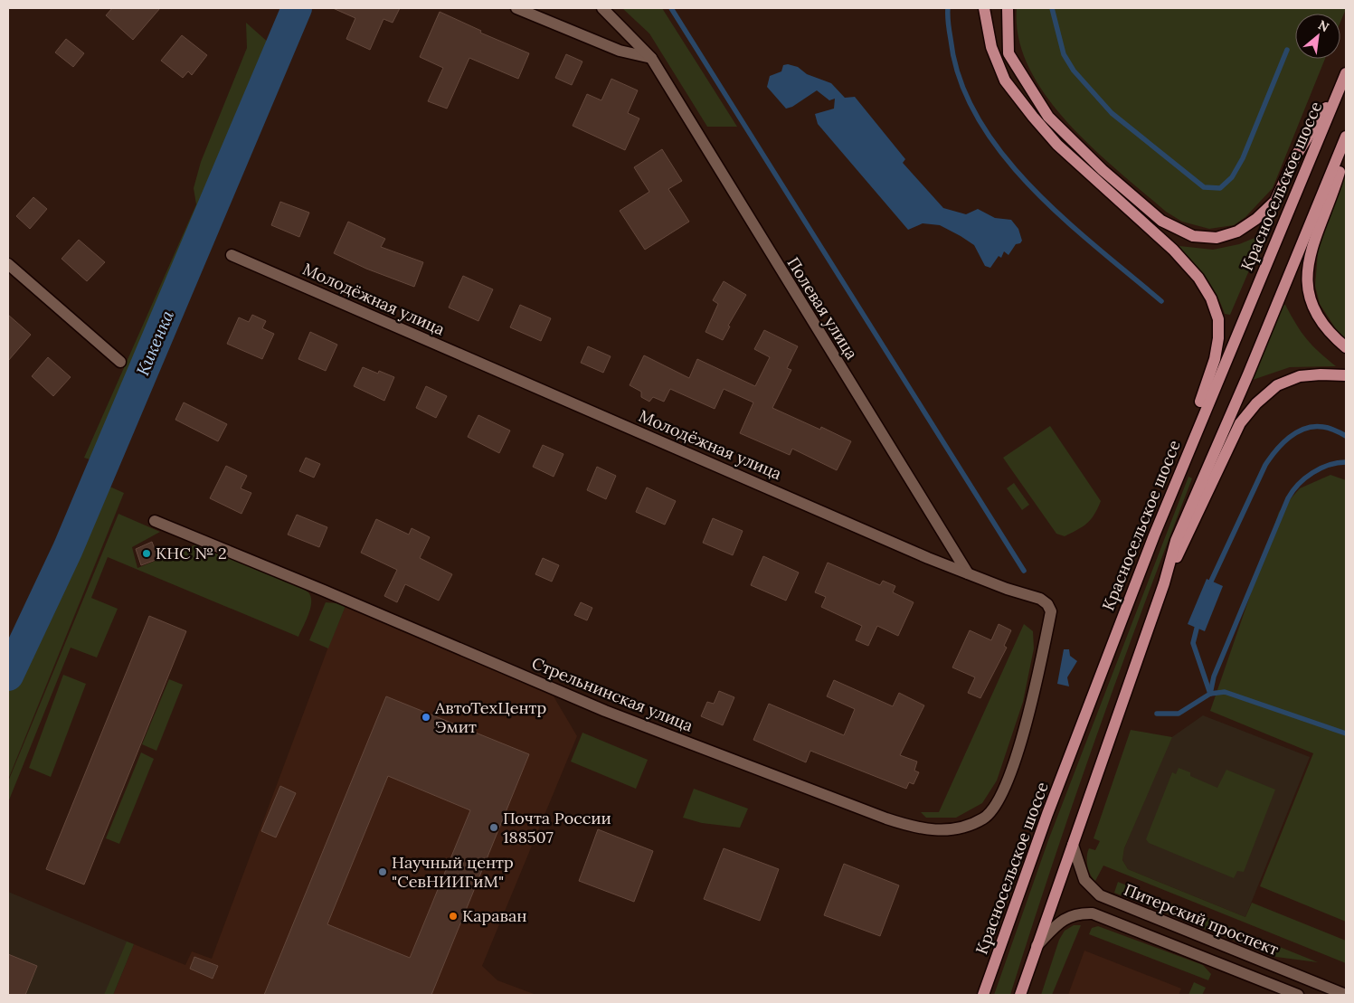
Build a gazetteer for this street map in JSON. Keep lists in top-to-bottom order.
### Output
{
  "streets": {
    "main road": ["Красносельское шоссе"],
    "street": [
      "Молодёжная улица",
      "Полевая улица",
      "Стрельнинская улица",
      "Питерский проспект"
    ]
  },
  "crossings": [
    ["Молодёжная улица", "Полевая улица"],
    ["Молодёжная улица", "Стрельнинская улица"]
  ],
  "water": ["Кикенка"],
  "places": [
    "КНС № 2",
    "АвтоТехЦентр Эмит",
    "Почта России 188507",
    "Научный центр \"СевНИИГиМ\"",
    "Караван"
  ],
  "north": "top right"
}
